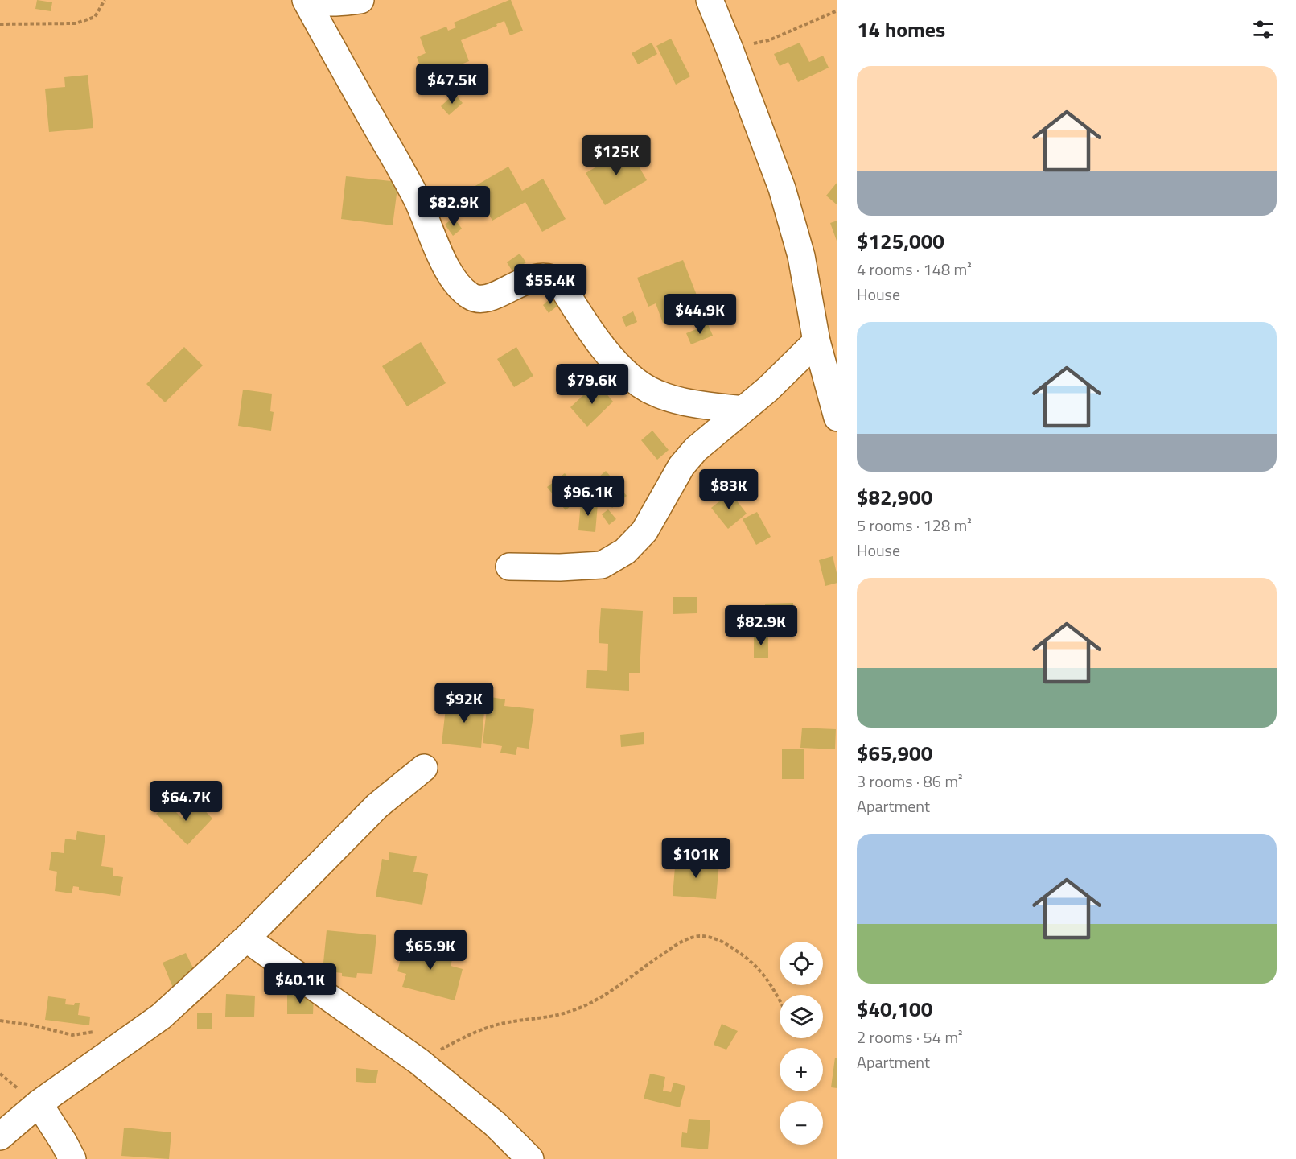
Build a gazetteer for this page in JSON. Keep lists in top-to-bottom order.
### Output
{
  "page": {
    "heading": "14 homes",
    "list": [
      {
        "name": "$125,000",
        "note": "4 rooms · 148 m² · House"
      },
      {
        "name": "$82,900",
        "note": "5 rooms · 128 m² · House"
      },
      {
        "name": "$65,900",
        "note": "3 rooms · 86 m² · Apartment"
      },
      {
        "name": "$40,100",
        "note": "2 rooms · 54 m² · Apartment"
      }
    ],
    "price": [
      "$47.5K",
      "$125K",
      "$82.9K",
      "$55.4K",
      "$44.9K",
      "$79.6K",
      "$83K",
      "$96.1K",
      "$82.9K",
      "$92K",
      "$64.7K",
      "$101K",
      "$65.9K",
      "$40.1K"
    ],
    "map_buttons": ["+", "−"]
  }
}
